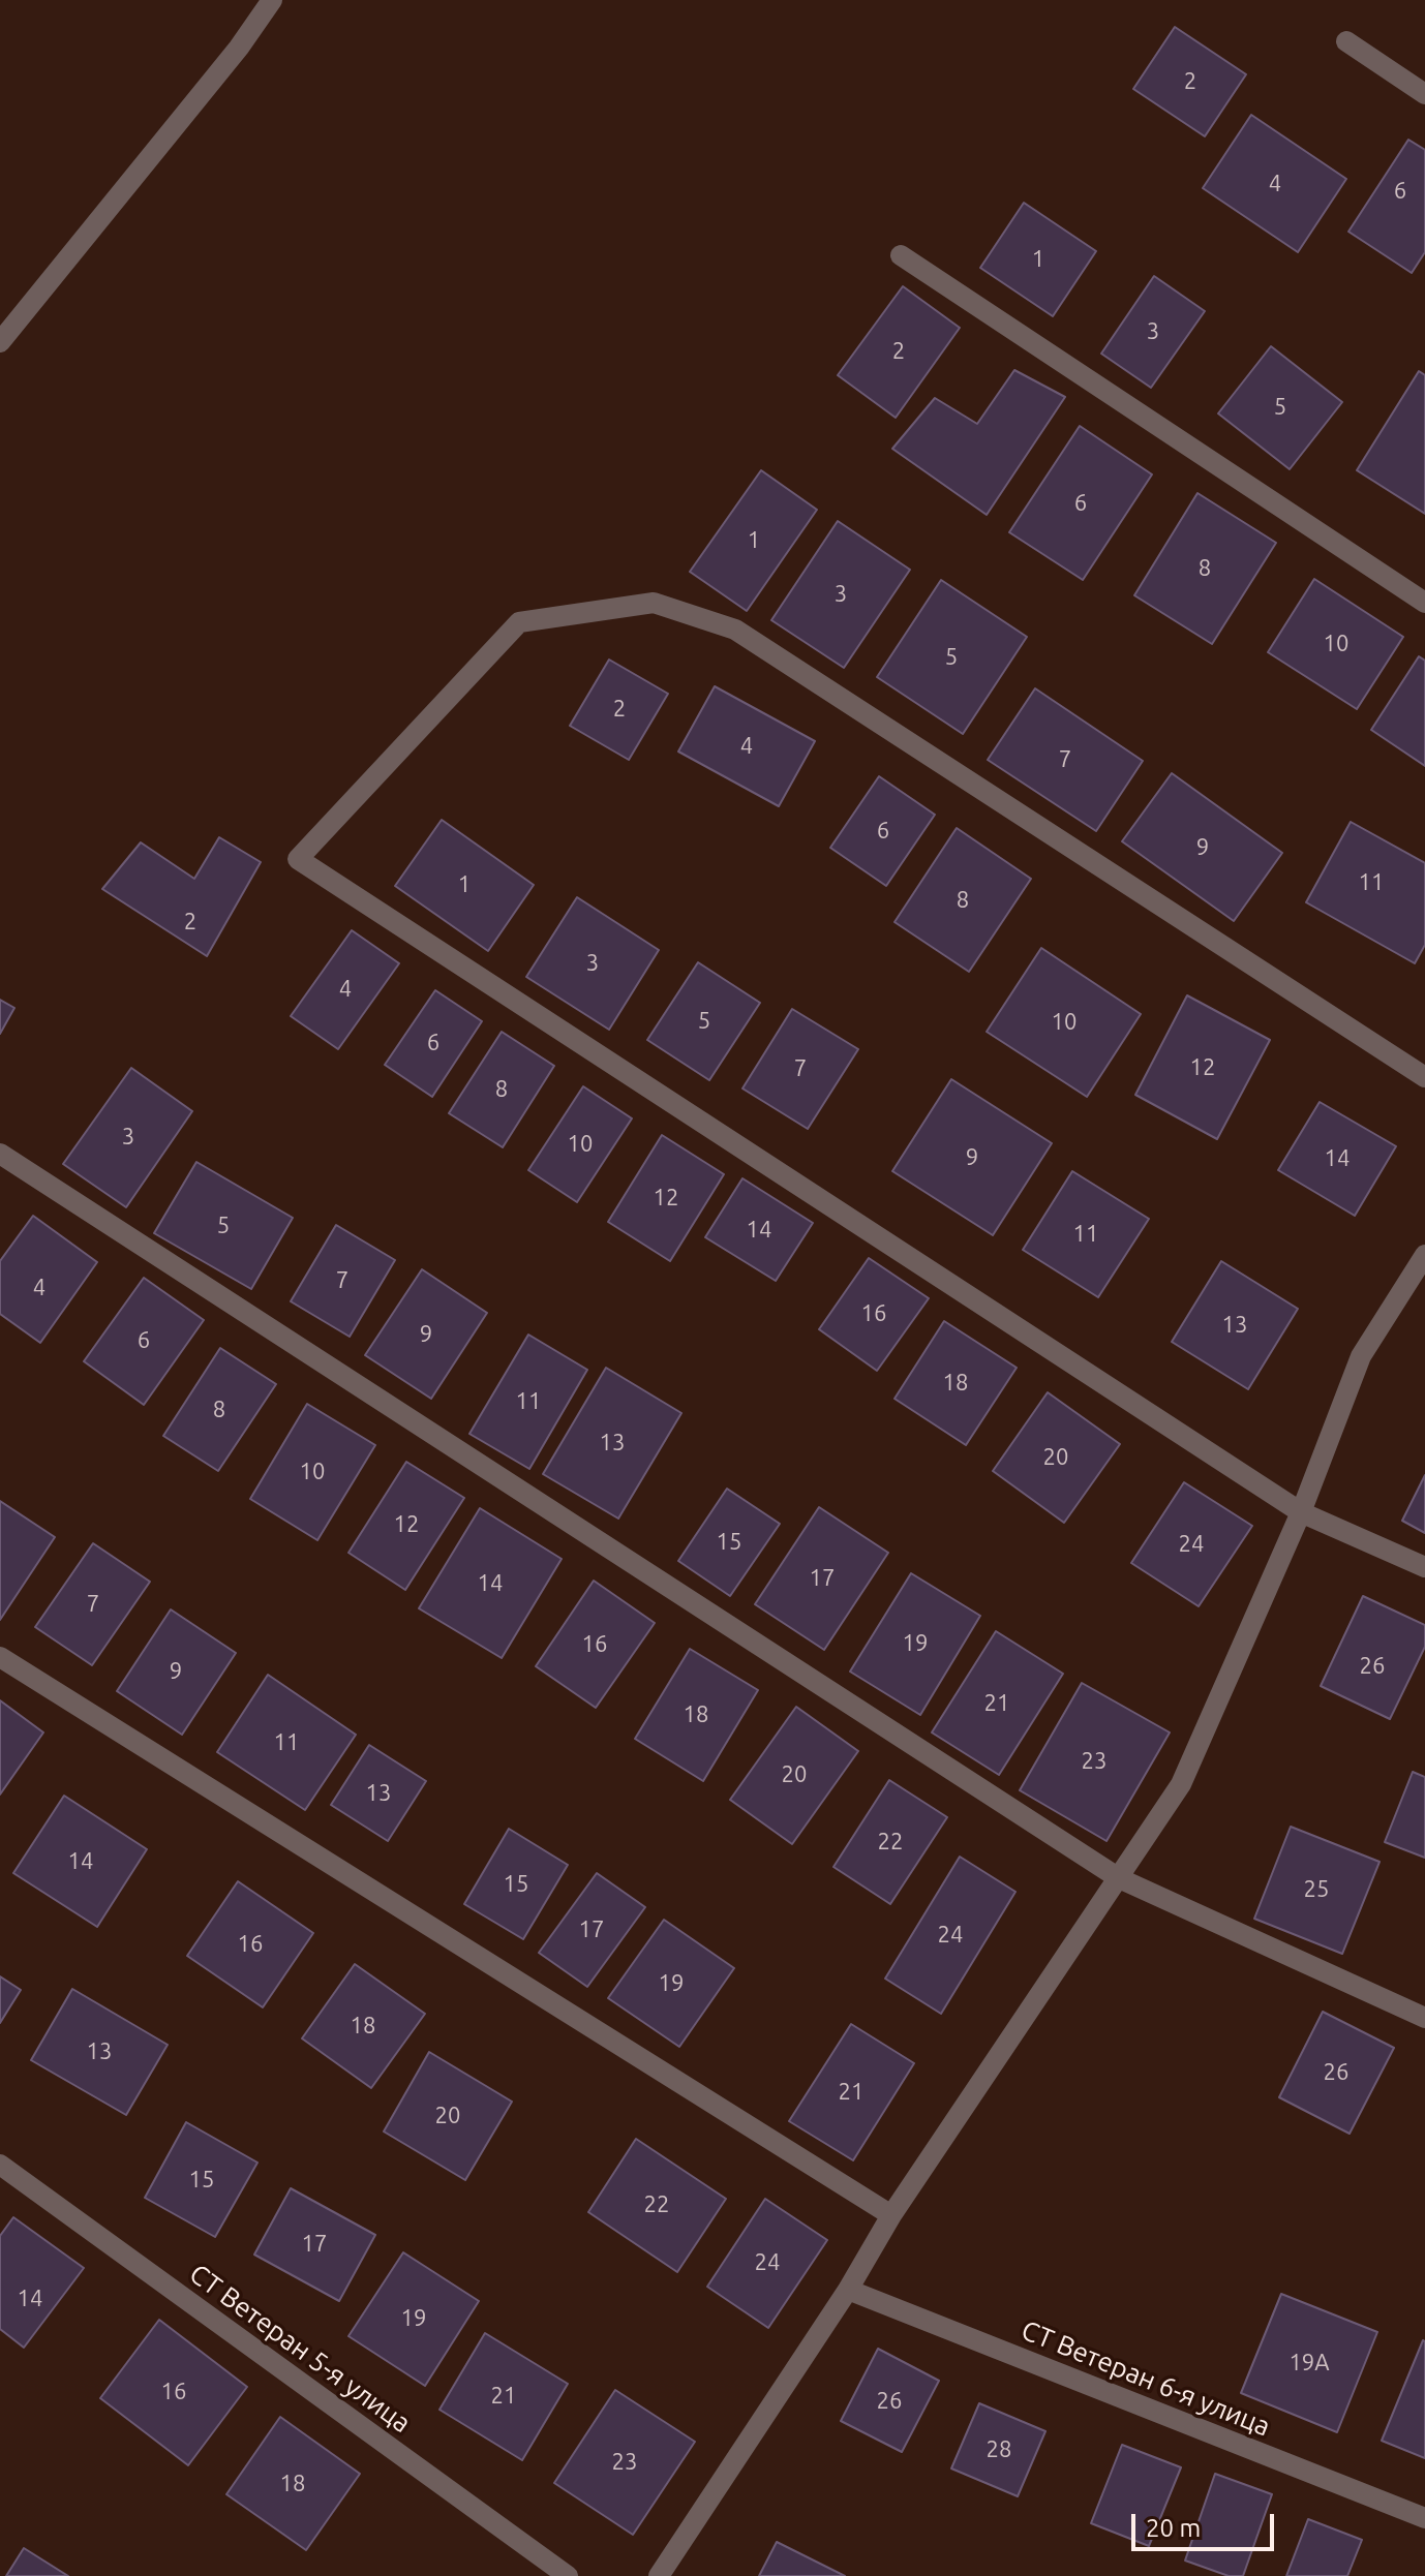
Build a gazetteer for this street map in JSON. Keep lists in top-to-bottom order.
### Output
{
  "streets": {
    "street": ["СТ Ветеран 5-я улица", "СТ Ветеран 6-я улица"]
  },
  "house_numbers": [
    "2",
    "4",
    "6",
    "1",
    "3",
    "2",
    "5",
    "6",
    "1",
    "8",
    "3",
    "10",
    "5",
    "2",
    "4",
    "7",
    "6",
    "9",
    "11",
    "1",
    "8",
    "2",
    "3",
    "4",
    "5",
    "10",
    "6",
    "12",
    "7",
    "8",
    "3",
    "10",
    "9",
    "14",
    "12",
    "5",
    "14",
    "11",
    "7",
    "4",
    "16",
    "13",
    "9",
    "6",
    "18",
    "11",
    "8",
    "13",
    "20",
    "10",
    "12",
    "15",
    "24",
    "17",
    "14",
    "7",
    "19",
    "16",
    "26",
    "9",
    "21",
    "18",
    "11",
    "23",
    "20",
    "13",
    "22",
    "14",
    "15",
    "25",
    "17",
    "24",
    "16",
    "19",
    "18",
    "13",
    "26",
    "21",
    "20",
    "15",
    "22",
    "17",
    "24",
    "14",
    "19",
    "19А",
    "16",
    "21",
    "26",
    "28",
    "23",
    "18"
  ],
  "scale_bar": "20 m"
}
